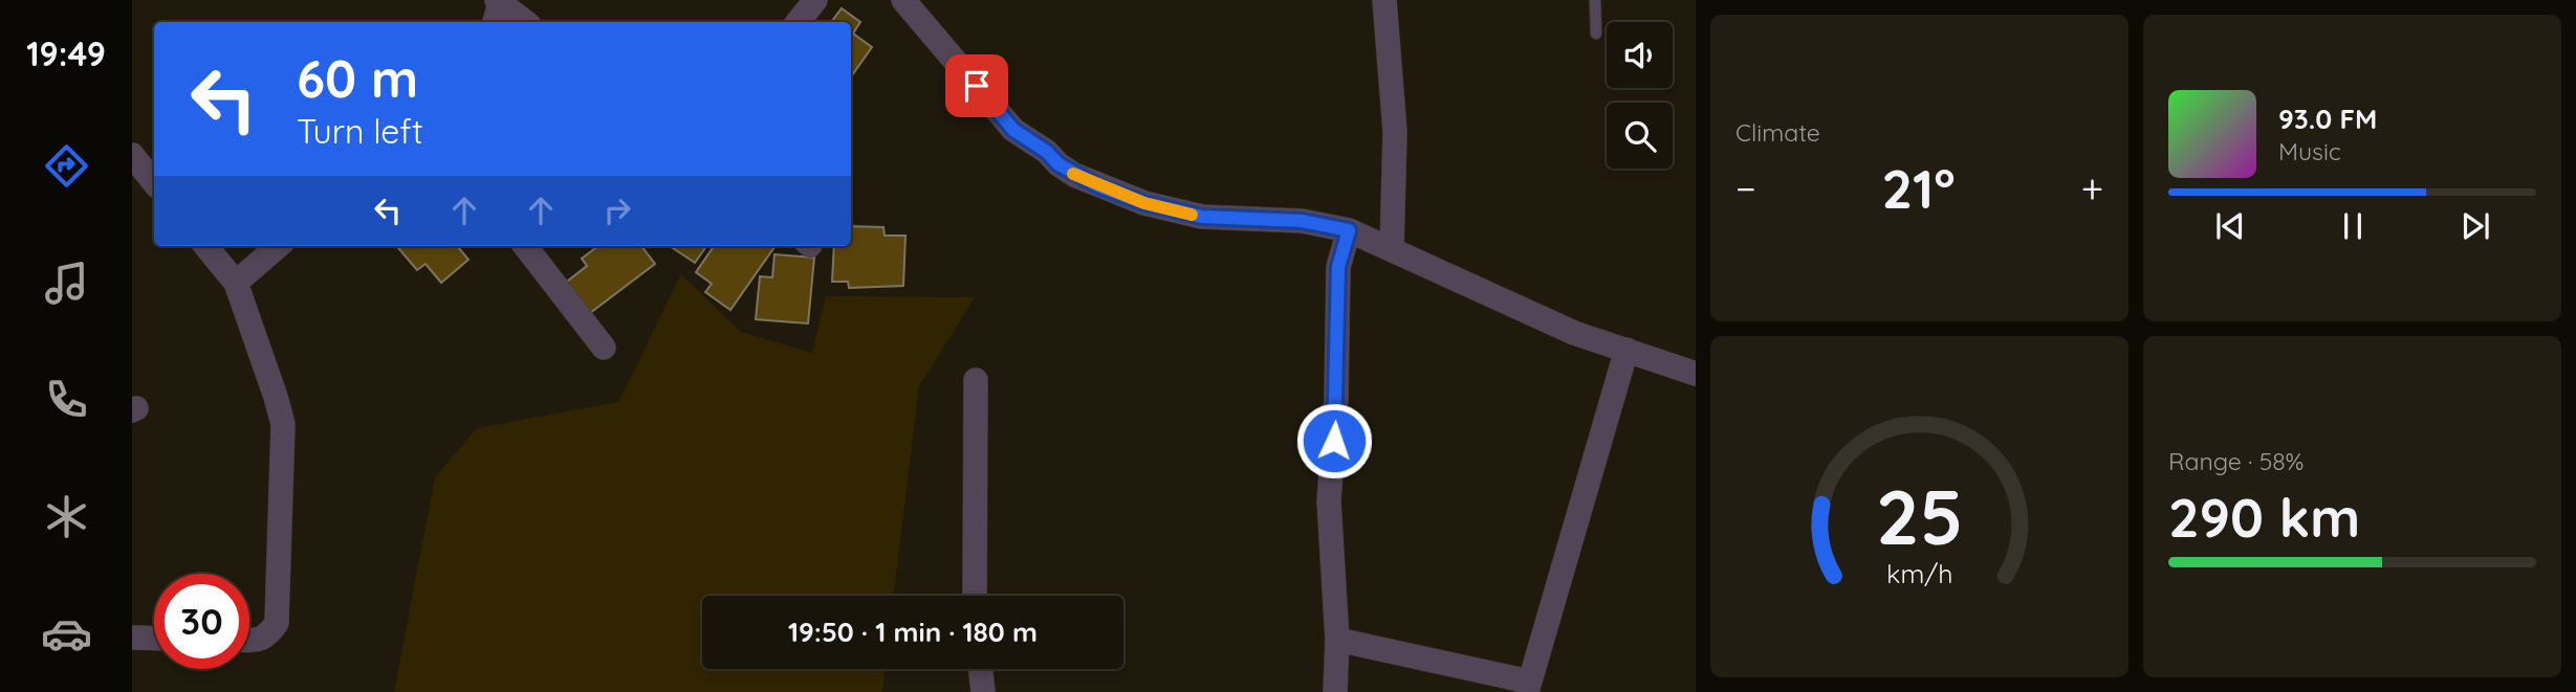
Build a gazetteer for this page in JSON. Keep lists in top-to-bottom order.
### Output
{
  "page": {
    "tabs": "19:49",
    "tile": [
      "Climate",
      ["Range · 58%", "290 km"]
    ],
    "turn": ["60 m", "Turn left"],
    "song": ["93.0 FM", "Music"],
    "heat": ["−", "21°", "+"],
    "limit": "30",
    "trip": "19:50 · 1 min · 180 m",
    "gauge": ["25", "km/h"]
  }
}
